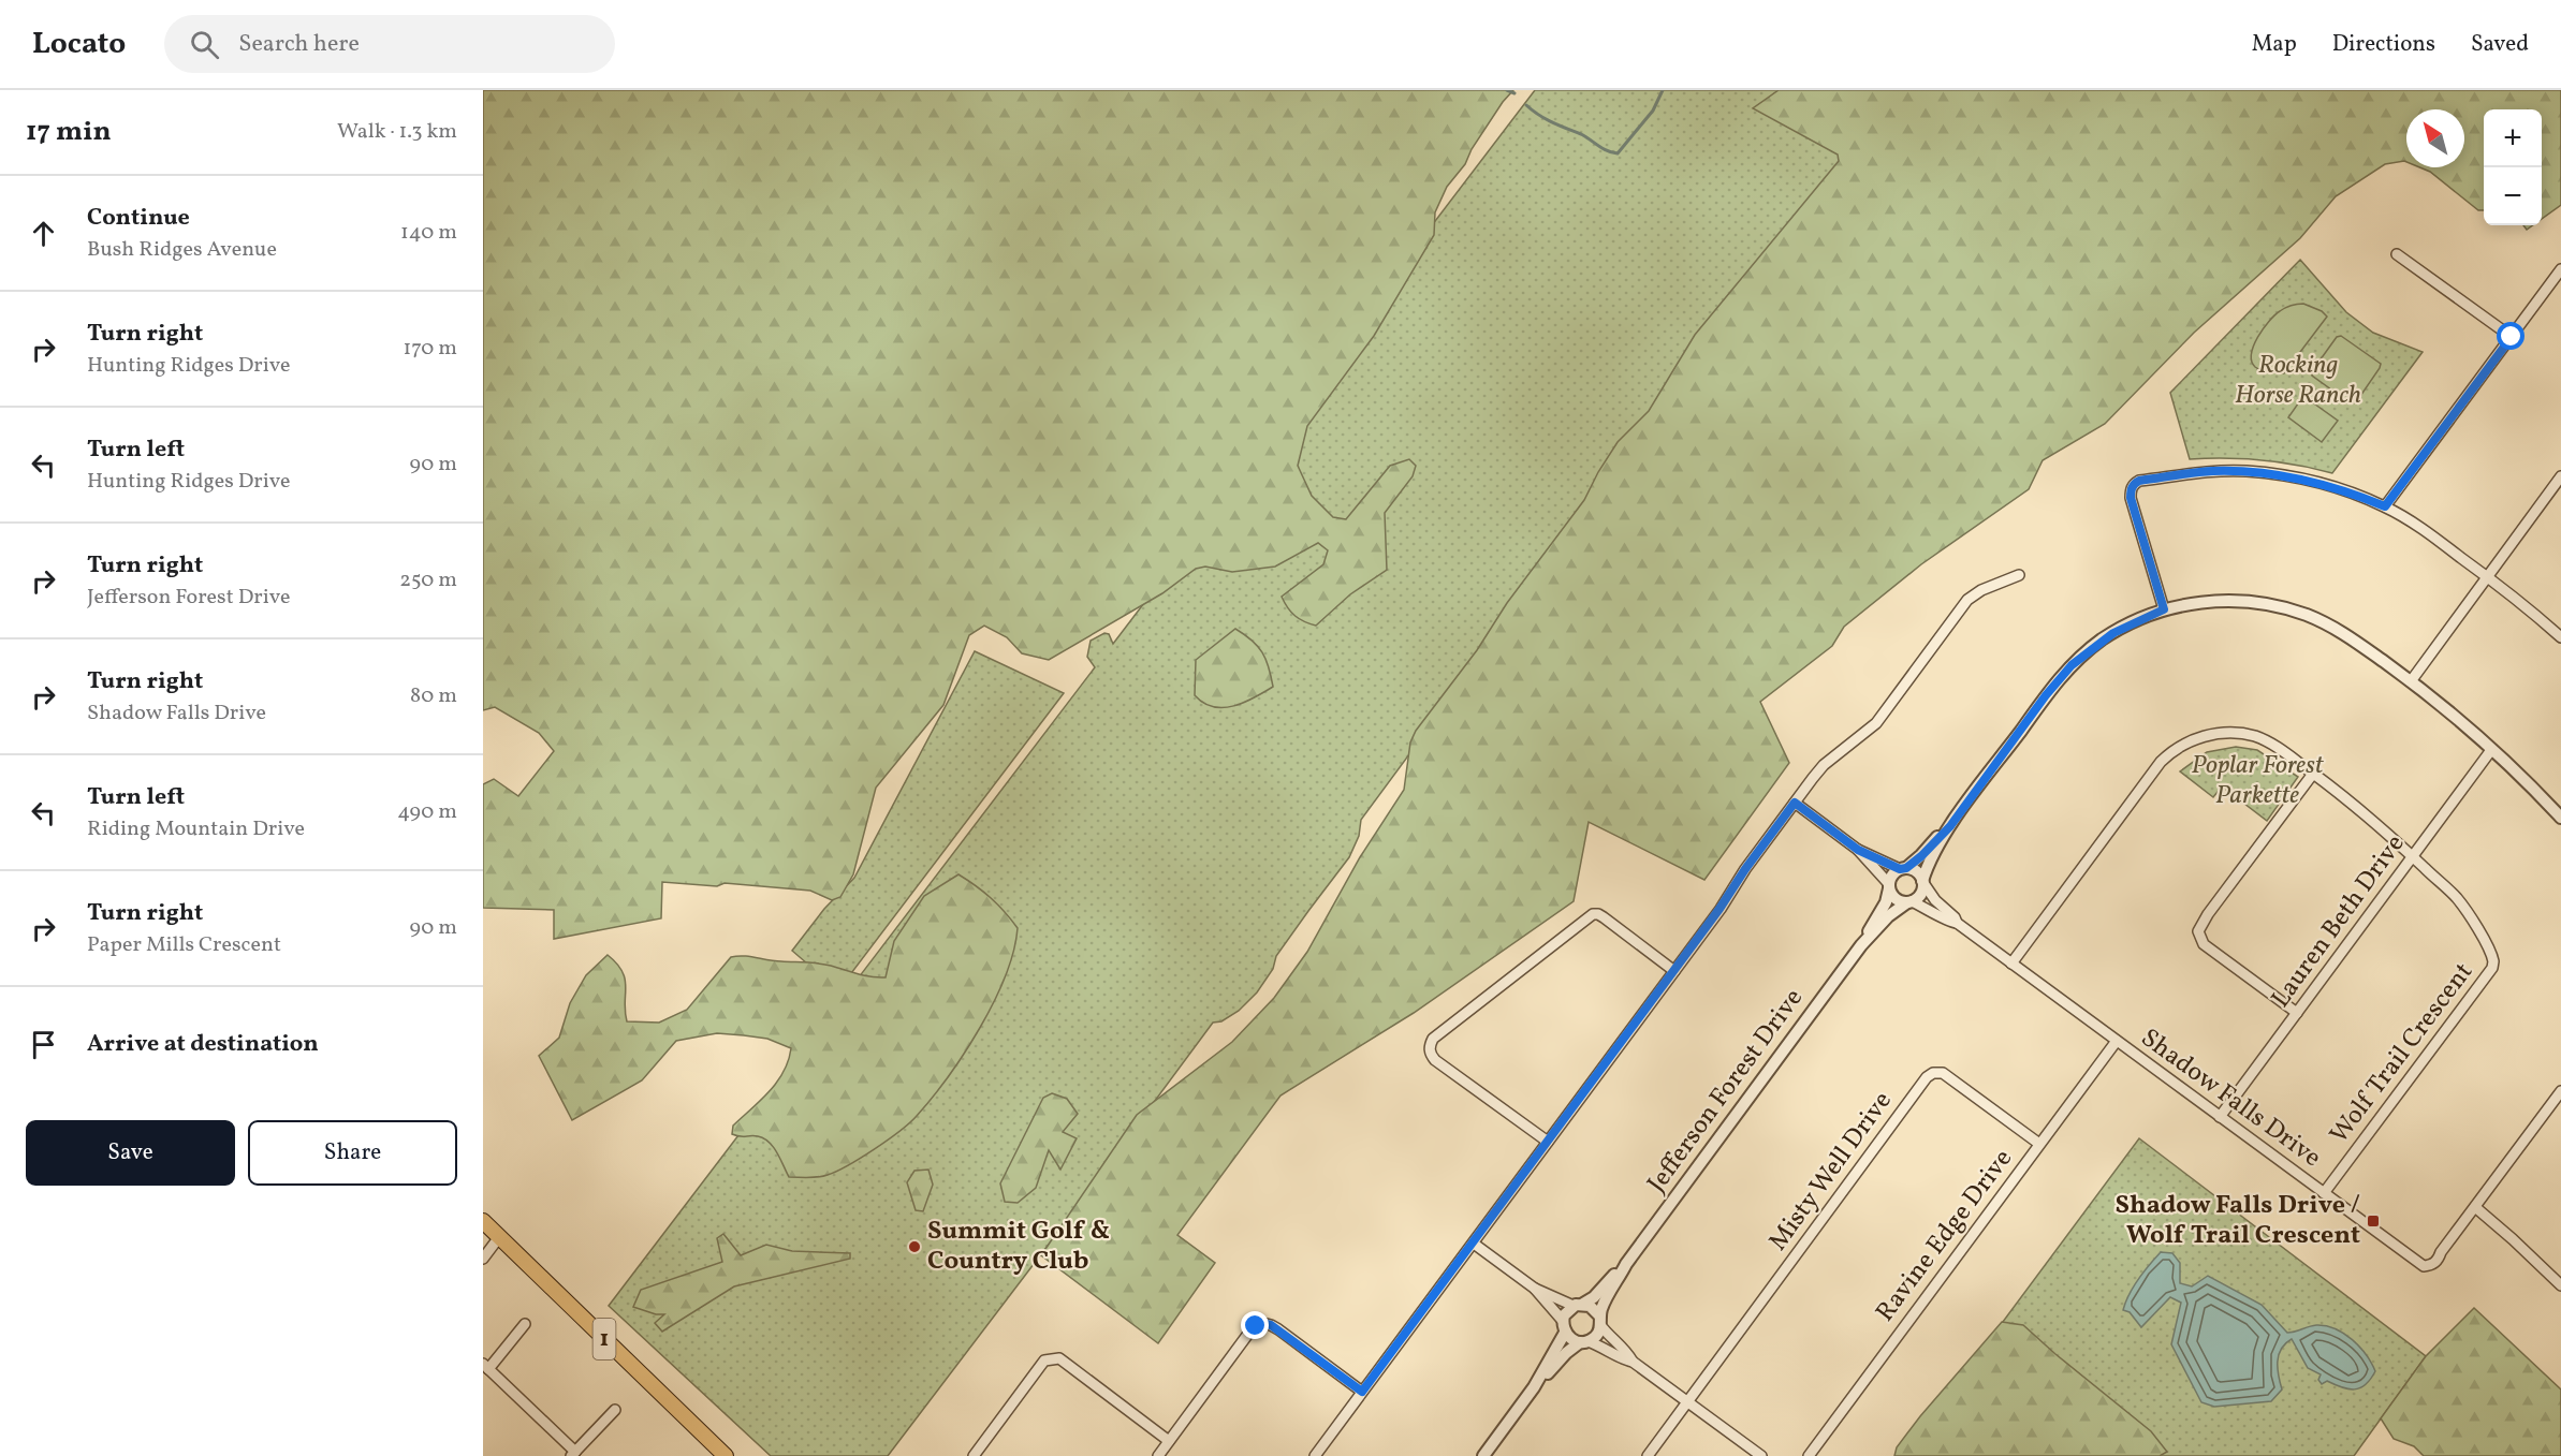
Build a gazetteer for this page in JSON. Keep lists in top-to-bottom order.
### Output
{
  "streets": {
    "main road": ["1"],
    "street": [
      "Lauren Beth Drive",
      "Wolf Trail Crescent",
      "Jefferson Forest Drive",
      "Shadow Falls Drive",
      "Misty Well Drive",
      "Ravine Edge Drive"
    ]
  },
  "crossings": [
    ["Lauren Beth Drive", "Wolf Trail Crescent"],
    ["Lauren Beth Drive", "Shadow Falls Drive"],
    ["Wolf Trail Crescent", "Shadow Falls Drive"],
    ["Jefferson Forest Drive", "Shadow Falls Drive"],
    ["Shadow Falls Drive", "Ravine Edge Drive"],
    ["Misty Well Drive", "Ravine Edge Drive"]
  ],
  "parks": ["Rocking Horse Ranch", "Poplar Forest Parkette"],
  "places": {
    "transit": ["Shadow Falls Drive / Wolf Trail Crescent"],
    "other": ["Summit Golf & Country Club"]
  },
  "north": "top left",
  "page": {
    "header": "Locato",
    "search": "Search here",
    "nav": ["Map", "Directions", "Saved"],
    "heading": ["17 min", "Walk · 1.3 km"],
    "map_buttons": ["+", "−"],
    "list": [
      ["Continue", "Bush Ridges Avenue", "140 m"],
      ["Turn right", "Hunting Ridges Drive", "170 m"],
      ["Turn left", "Hunting Ridges Drive", "90 m"],
      ["Turn right", "Jefferson Forest Drive", "250 m"],
      ["Turn right", "Shadow Falls Drive", "80 m"],
      ["Turn left", "Riding Mountain Drive", "490 m"],
      ["Turn right", "Paper Mills Crescent", "90 m"],
      "Arrive at destination"
    ],
    "buttons": ["Save", "Share"]
  }
}
